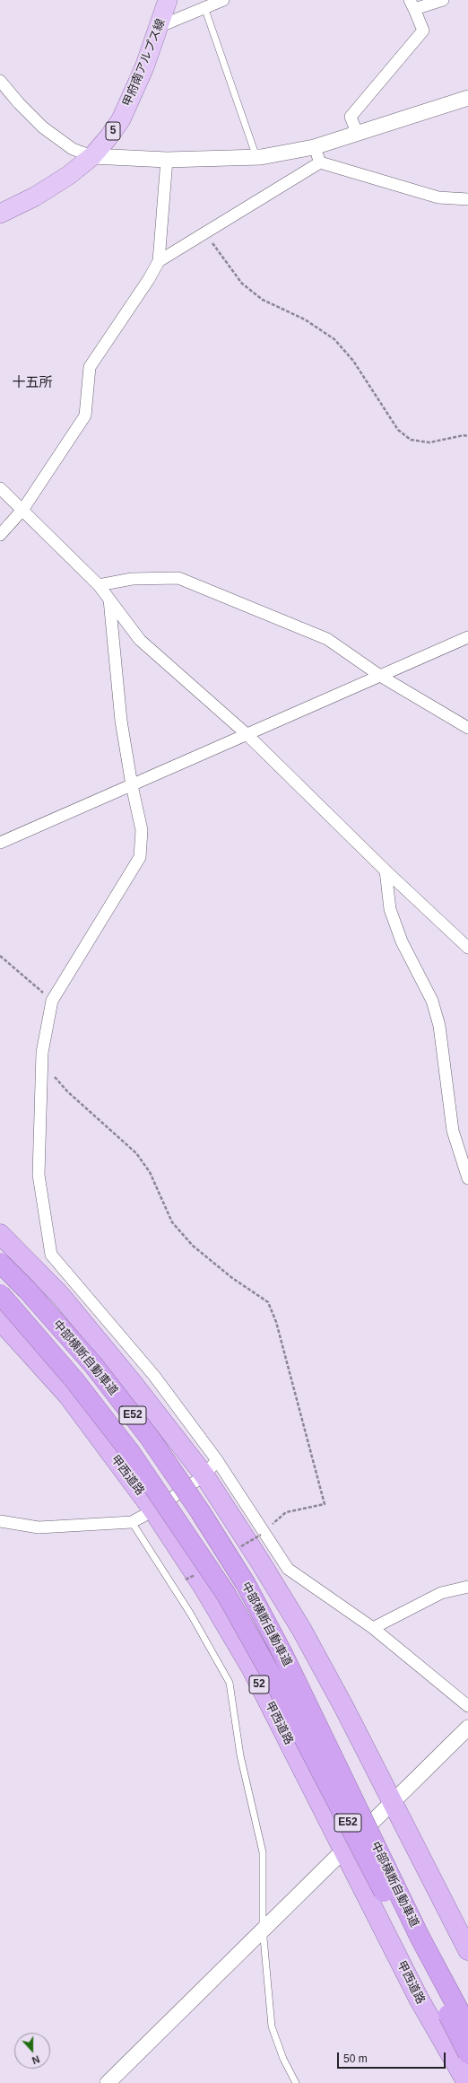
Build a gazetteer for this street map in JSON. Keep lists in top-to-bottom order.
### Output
{
  "streets": {
    "highway": [
      "中部横断自動車道",
      "E52",
      "甲西道路",
      "52"
    ],
    "main road": ["甲府南アルプス線", "5"]
  },
  "districts": ["十五所"],
  "scale_bar": "50 m",
  "north": "bottom"
}
